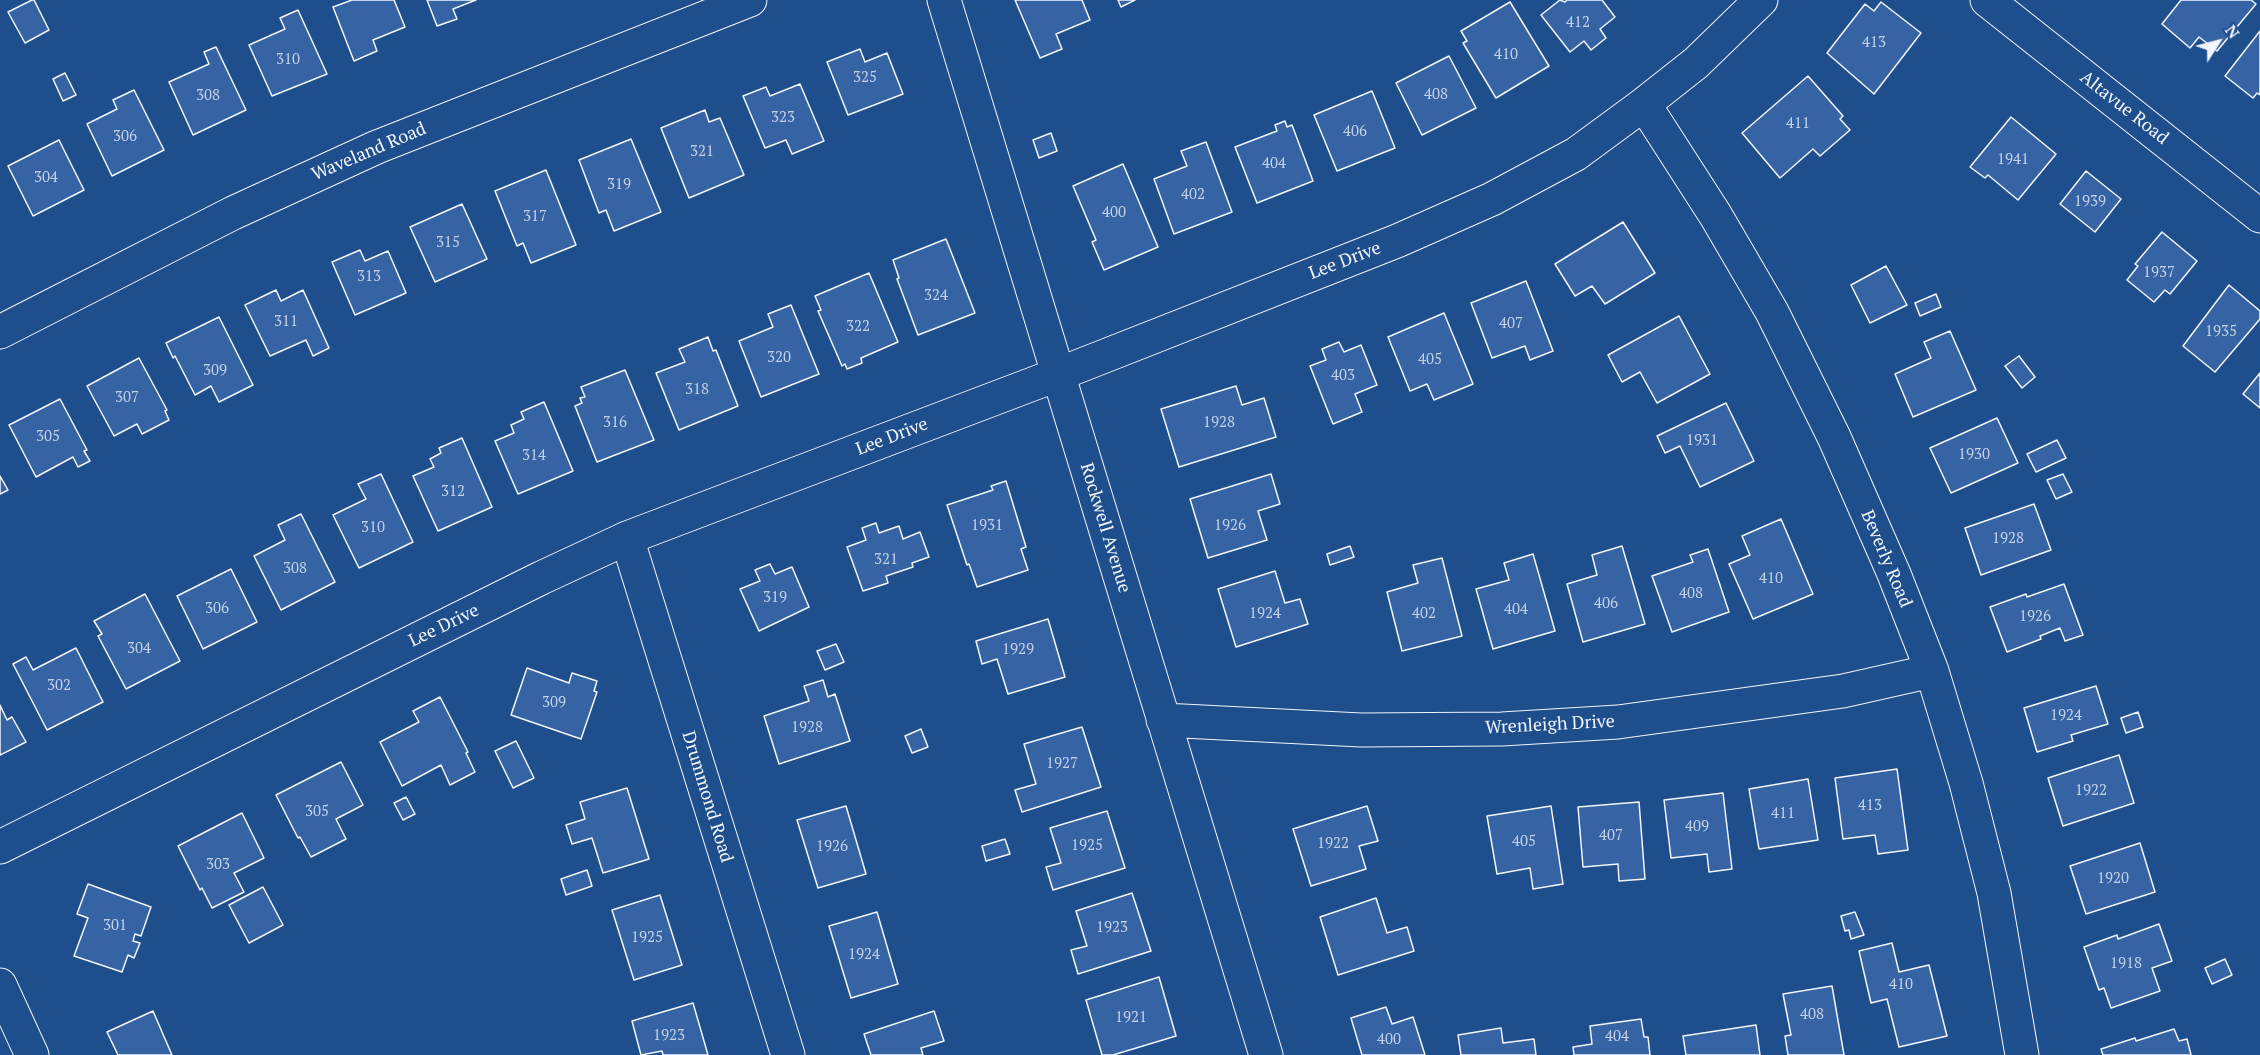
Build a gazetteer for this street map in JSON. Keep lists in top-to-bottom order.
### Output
{
  "streets": {
    "street": [
      "Altavue Road",
      "Waveland Road",
      "Lee Drive",
      "Rockwell Avenue",
      "Beverly Road",
      "Wrenleigh Drive",
      "Drummond Road"
    ]
  },
  "crossings": [
    ["Lee Drive", "Rockwell Avenue"],
    ["Lee Drive", "Beverly Road"],
    ["Lee Drive", "Drummond Road"],
    ["Rockwell Avenue", "Wrenleigh Drive"],
    ["Beverly Road", "Wrenleigh Drive"]
  ],
  "house_numbers": [
    "412",
    "413",
    "410",
    "310",
    "325",
    "408",
    "308",
    "323",
    "411",
    "406",
    "306",
    "321",
    "1941",
    "404",
    "304",
    "319",
    "402",
    "1939",
    "400",
    "317",
    "315",
    "1937",
    "313",
    "324",
    "311",
    "407",
    "322",
    "1935",
    "320",
    "405",
    "309",
    "403",
    "318",
    "307",
    "316",
    "1928",
    "305",
    "1931",
    "1930",
    "314",
    "312",
    "1931",
    "1926",
    "310",
    "1928",
    "321",
    "308",
    "410",
    "408",
    "319",
    "406",
    "306",
    "404",
    "1924",
    "402",
    "1926",
    "304",
    "1929",
    "302",
    "309",
    "1924",
    "1928",
    "1927",
    "1922",
    "413",
    "305",
    "411",
    "409",
    "407",
    "405",
    "1922",
    "1925",
    "1926",
    "303",
    "1920",
    "301",
    "1923",
    "1925",
    "1924",
    "1918",
    "410",
    "408",
    "1921",
    "1923",
    "404",
    "400"
  ],
  "north": "top right"
}
